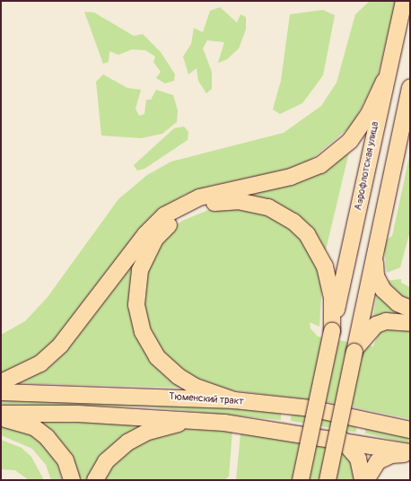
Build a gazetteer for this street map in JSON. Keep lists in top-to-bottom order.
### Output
{
  "streets": {
    "main road": ["Аэрофлотская улица", "Тюменский тракт"]
  }
}
